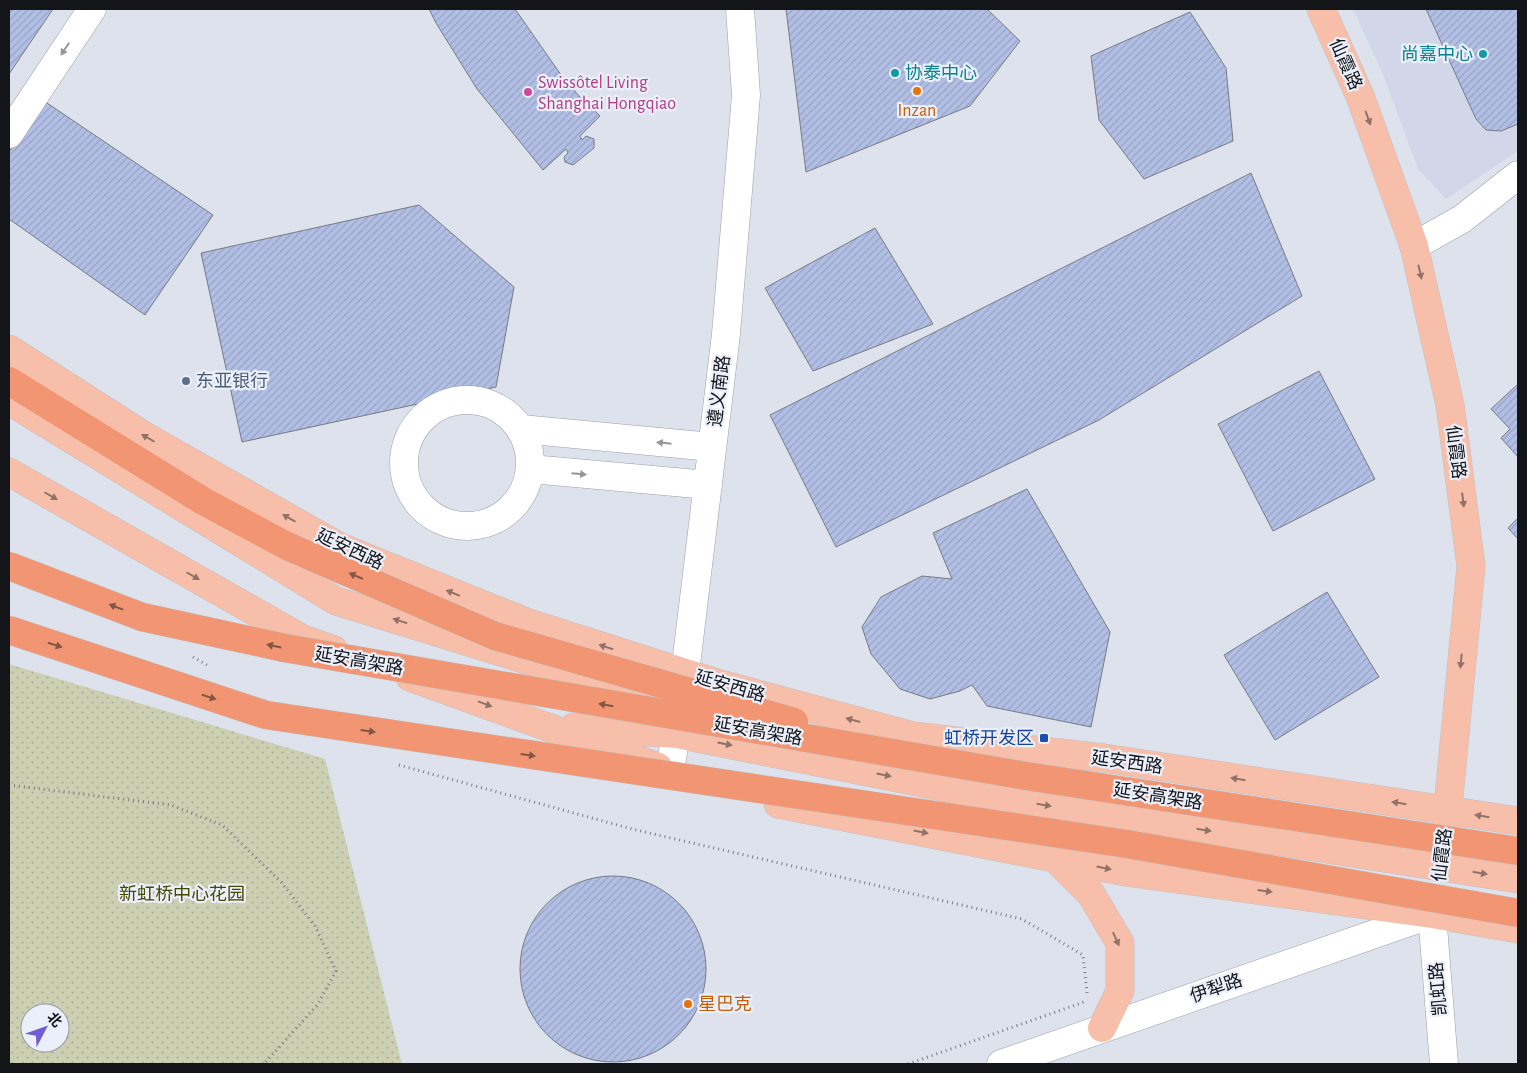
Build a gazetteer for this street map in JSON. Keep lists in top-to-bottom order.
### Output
{
  "streets": {
    "highway": ["延安高架路"],
    "main road": ["仙霞路", "延安西路"],
    "street": ["遵义南路", "伊犁路", "凯虹路"]
  },
  "crossings": [
    ["仙霞路", "延安西路"],
    ["仙霞路", "伊犁路"],
    ["仙霞路", "凯虹路"],
    ["遵义南路", "延安西路"],
    ["伊犁路", "凯虹路"]
  ],
  "one_way": ["仙霞路"],
  "parks": ["新虹桥中心花园"],
  "places": {
    "other": [
      "尚嘉中心",
      "协泰中心",
      "Inzan",
      "Swissôtel Living Shanghai Hongqiao",
      "东亚银行",
      "星巴克"
    ],
    "transit": ["虹桥开发区"]
  },
  "north": "top right"
}
